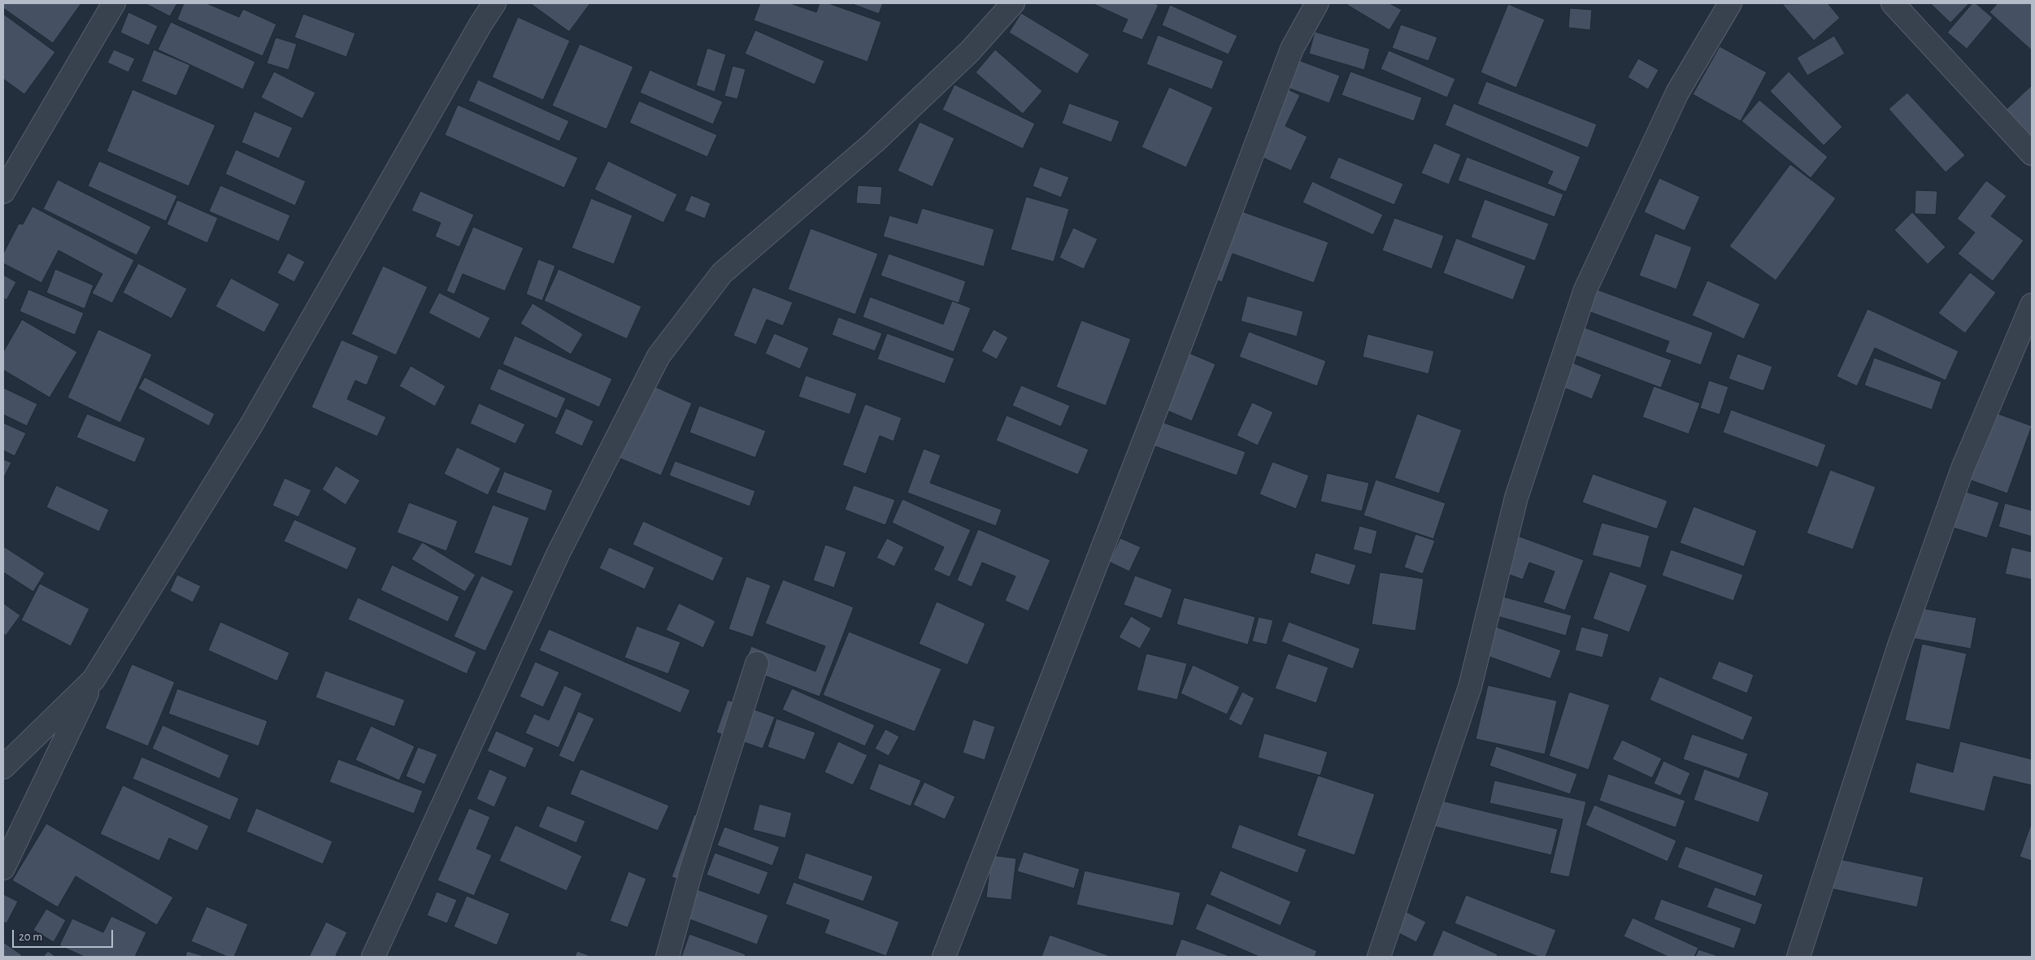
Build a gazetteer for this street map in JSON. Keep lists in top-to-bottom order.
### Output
{
  "scale_bar": "20 m"
}
